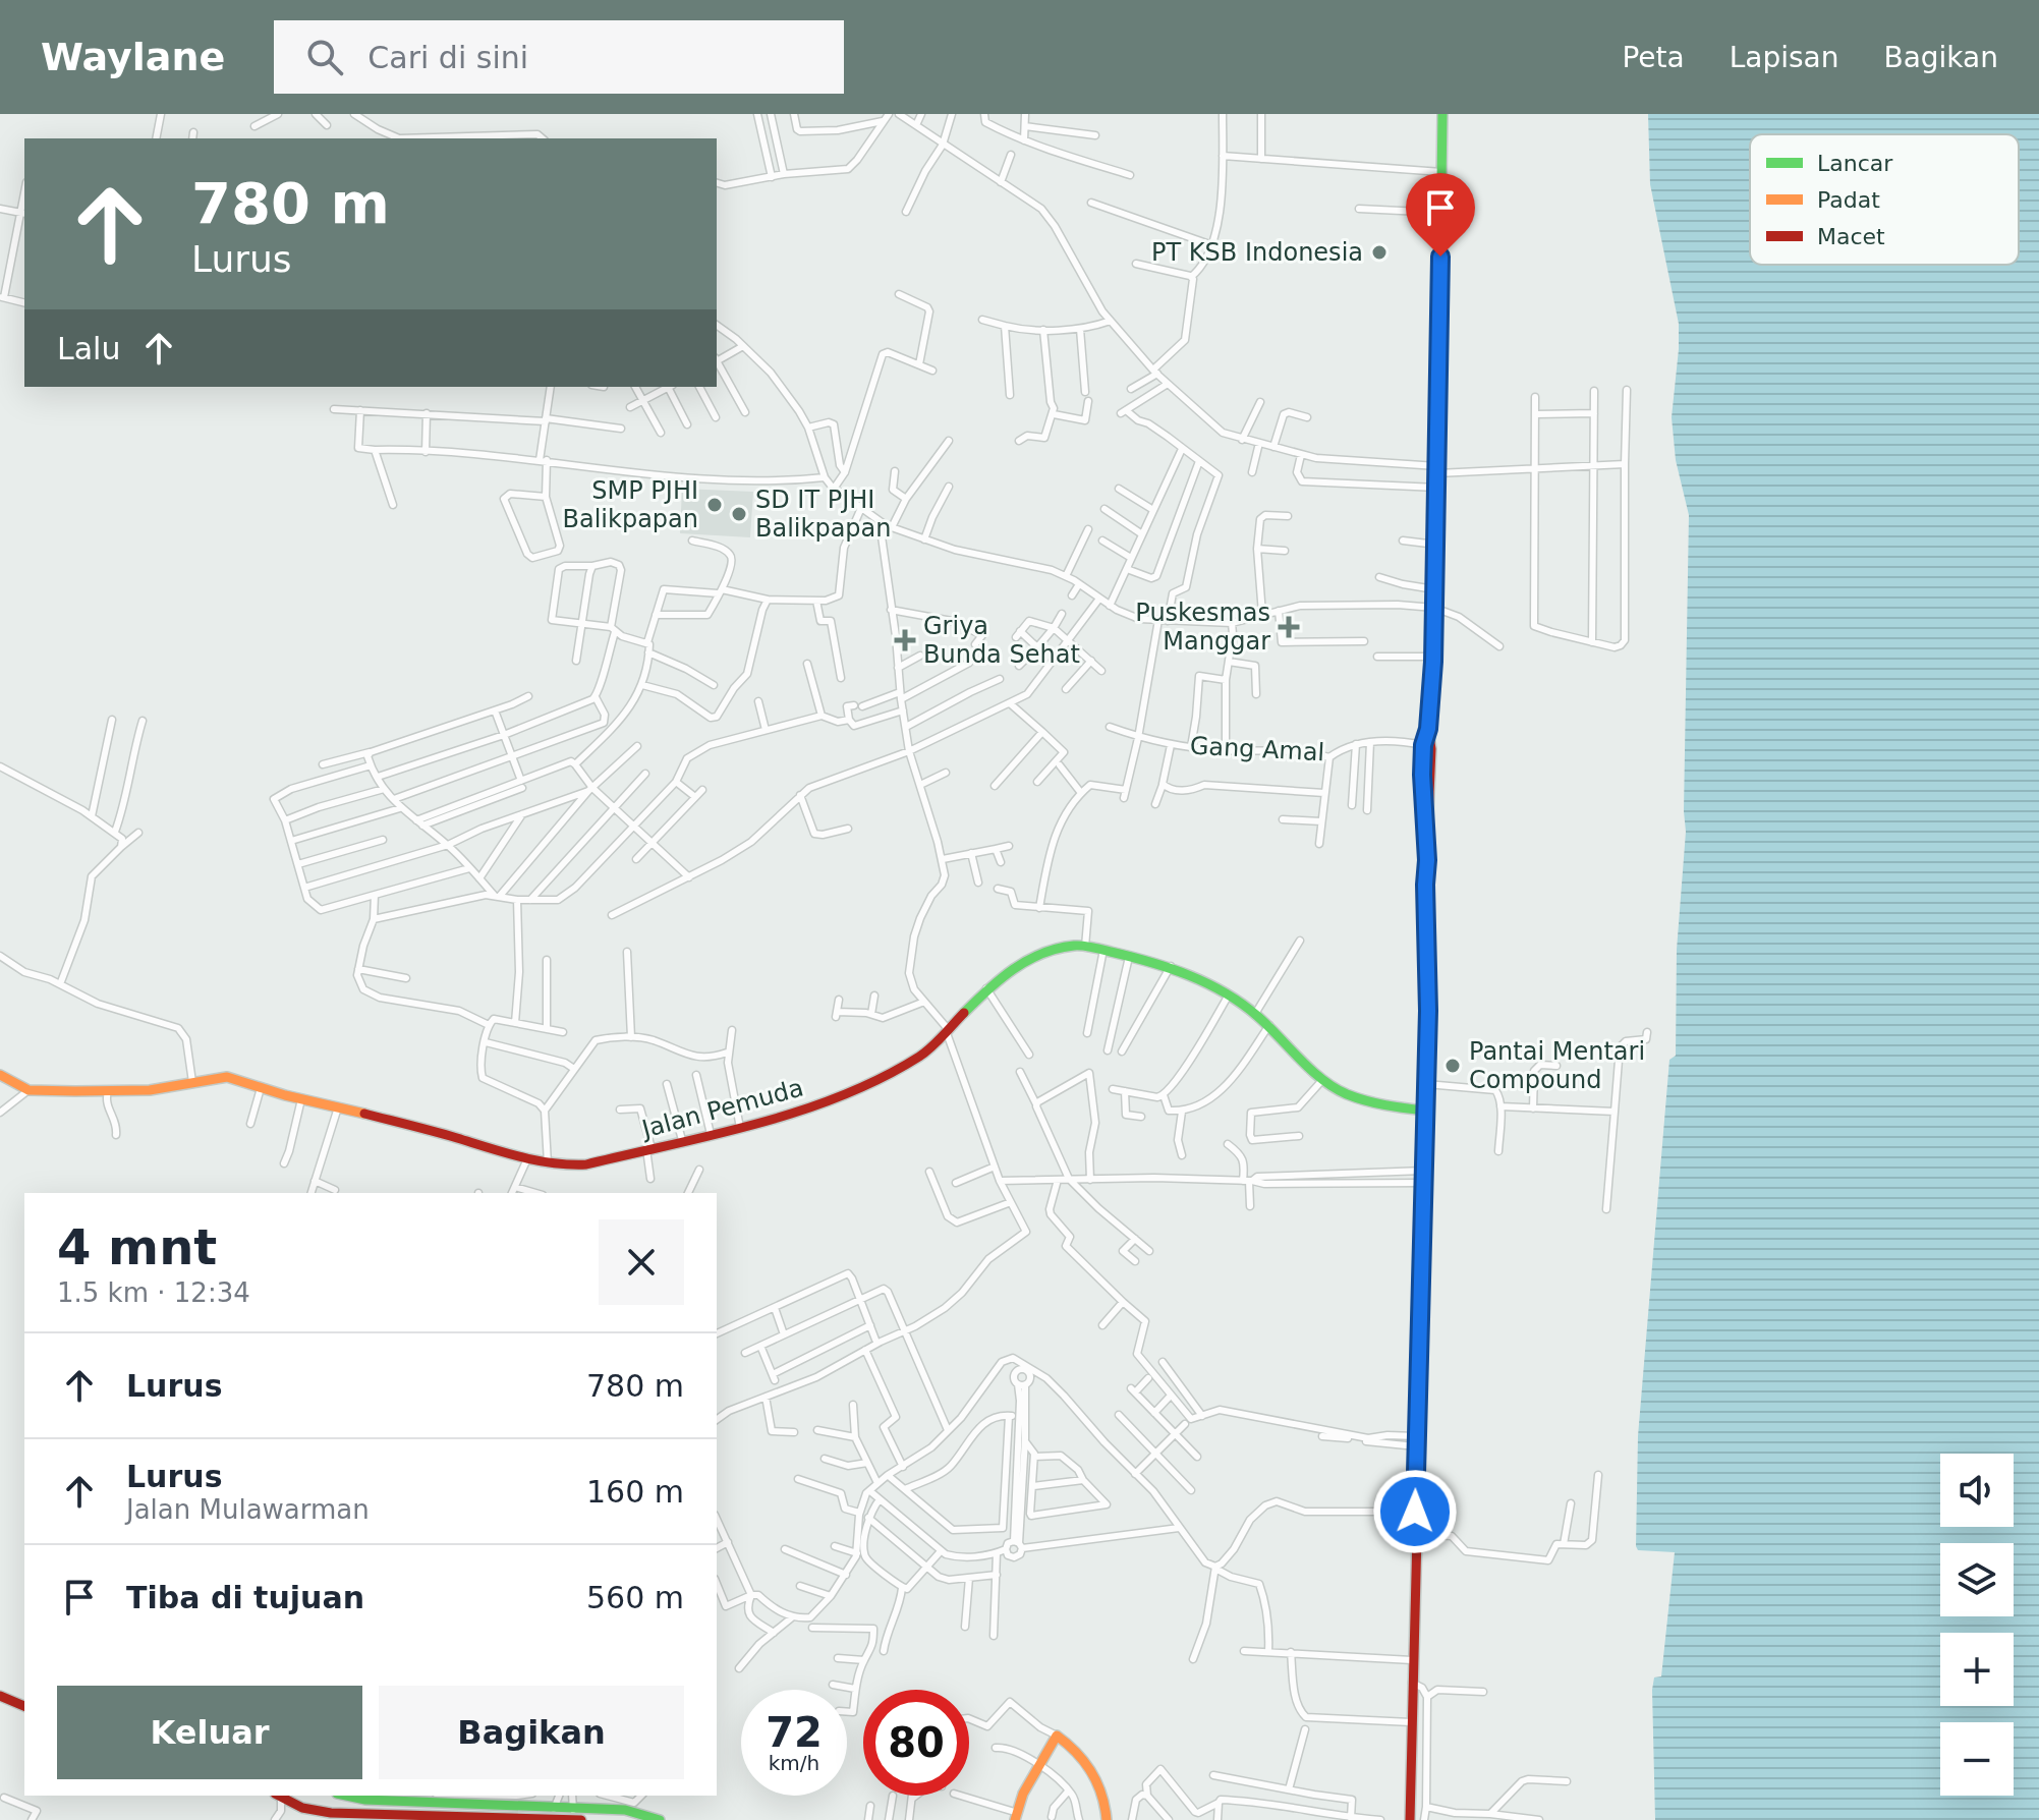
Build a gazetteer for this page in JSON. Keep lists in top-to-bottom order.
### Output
{
  "streets": {
    "main road": ["Jalan Pemuda"],
    "street": ["Gang Amal"]
  },
  "places": {
    "other": [
      "PT KSB Indonesia",
      "SMP PJHI Balikpapan",
      "SD IT PJHI Balikpapan",
      "Pantai Mentari Compound"
    ],
    "health": ["Puskesmas Manggar", "Griya Bunda Sehat"]
  },
  "legend": ["Lancar", "Padat", "Macet"],
  "page": {
    "header": "Waylane",
    "search": "Cari di sini",
    "nav": ["Peta", "Lapisan", "Bagikan"],
    "turn": ["780 m", "Lurus"],
    "then": "Lalu",
    "heading": ["4 mnt", "1.5 km · 12:34"],
    "list": [
      {
        "name": "Lurus",
        "value": "780 m"
      },
      {
        "name": "Lurus",
        "note": "Jalan Mulawarman",
        "value": "160 m"
      },
      {
        "name": "Tiba di tujuan",
        "value": "560 m"
      }
    ],
    "map_buttons": ["+", "−"],
    "buttons": ["Keluar", "Bagikan"],
    "speed": "72 km/h",
    "limit": "80"
  }
}
